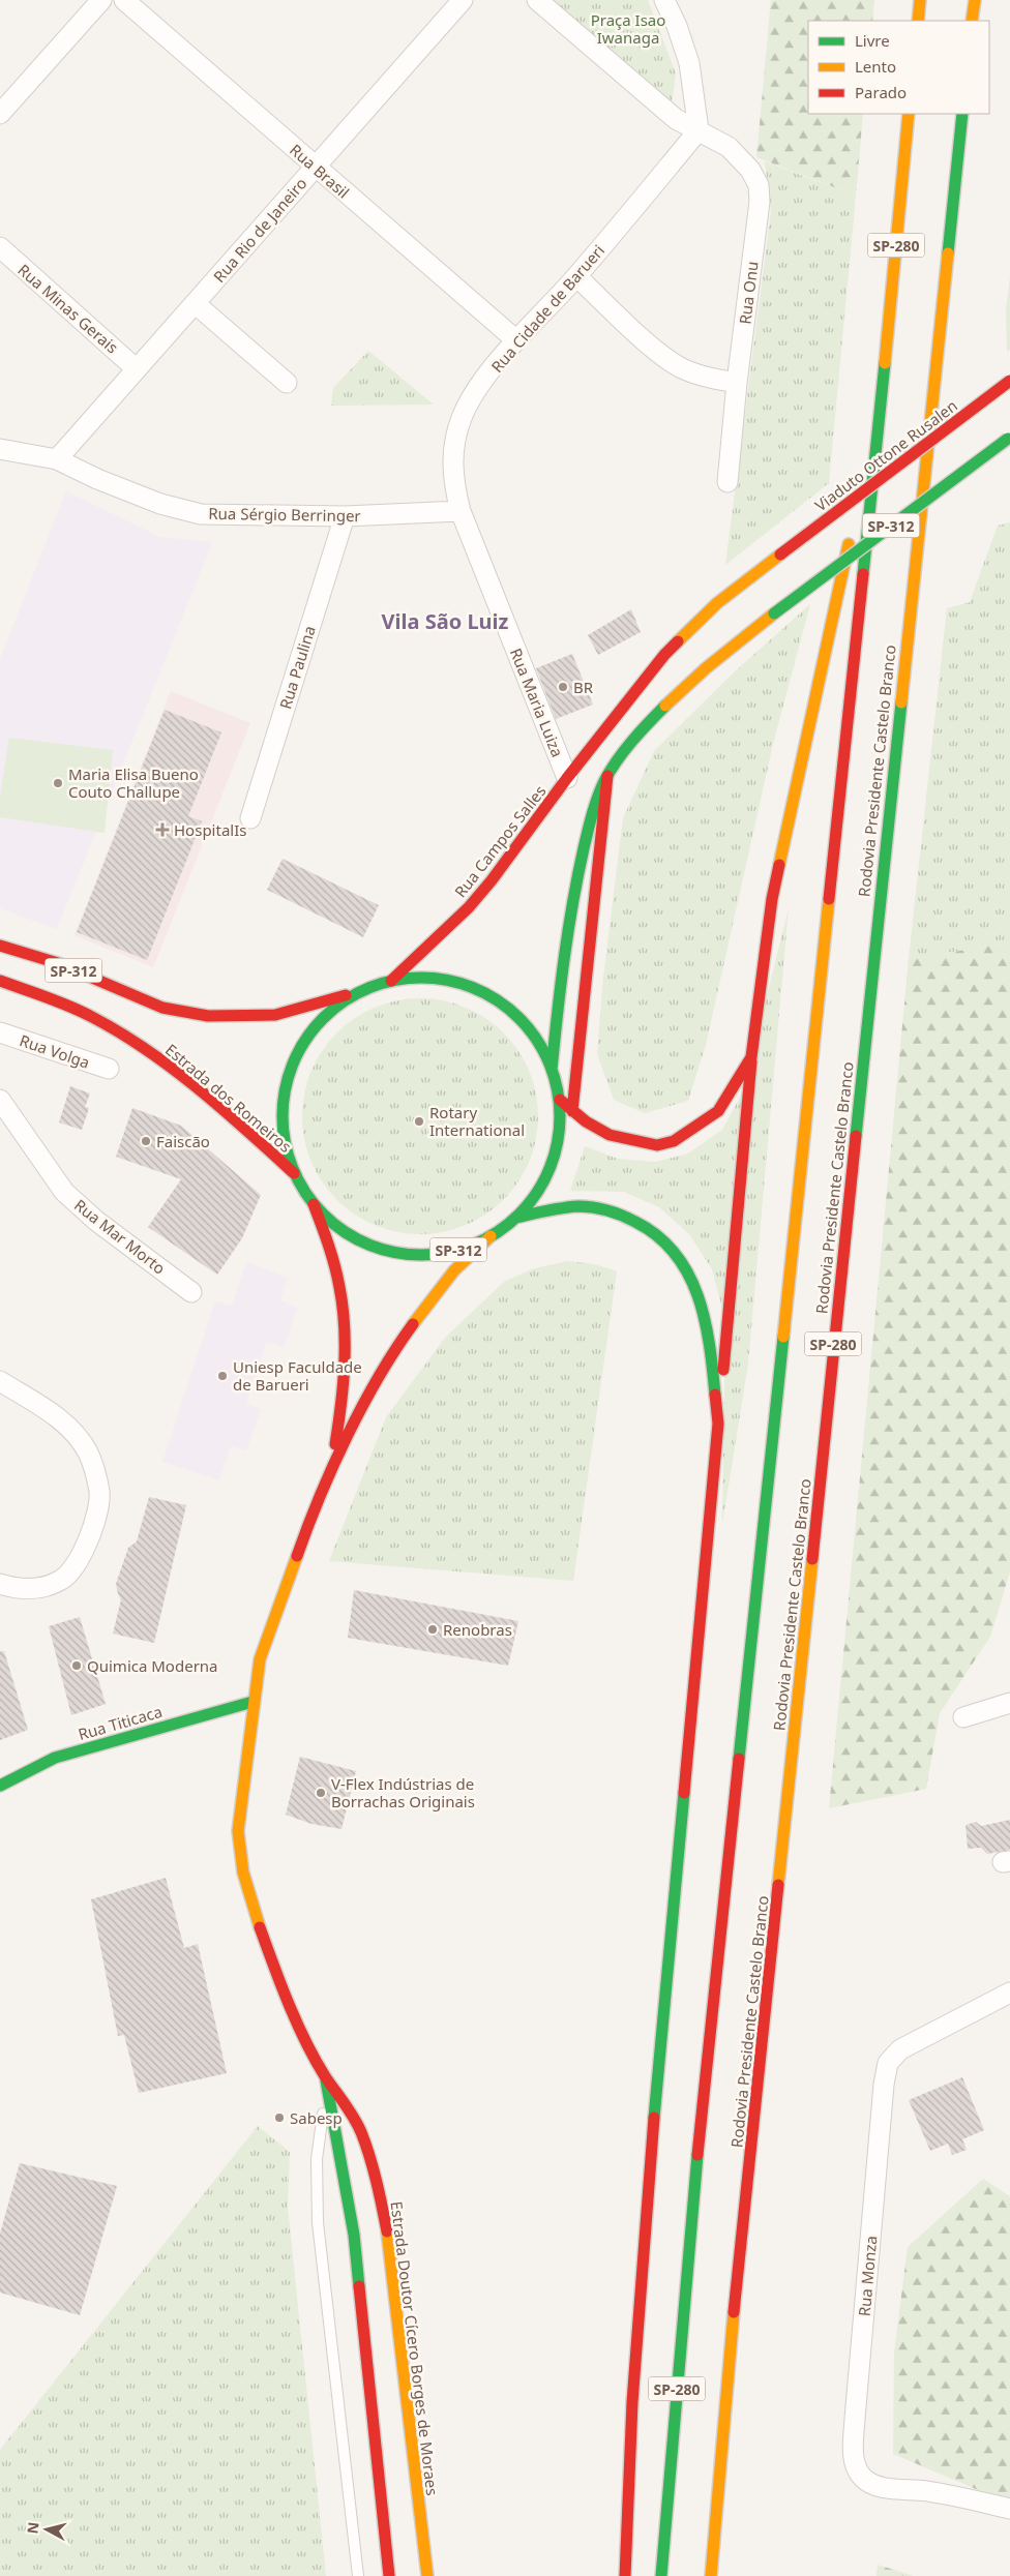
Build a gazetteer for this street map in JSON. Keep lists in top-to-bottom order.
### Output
{
  "streets": {
    "main road": [
      "SP-280",
      "Viaduto Ottone Rusalen",
      "SP-312",
      "Rodovia Presidente Castelo Branco",
      "Rua Campos Salles",
      "Estrada dos Romeiros",
      "Rua Titicaca",
      "Estrada Doutor Cícero Borges de Moraes"
    ],
    "street": [
      "Rua Brasil",
      "Rua Rio de Janeiro",
      "Rua Onu",
      "Rua Minas Gerais",
      "Rua Cidade de Barueri",
      "Rua Sérgio Berringer",
      "Rua Paulina",
      "Rua Maria Luiza",
      "Rua Volga",
      "Rua Mar Morto",
      "Rua Monza"
    ]
  },
  "crossings": [
    ["Rua Brasil", "Rua Rio de Janeiro"],
    ["Rua Brasil", "Rua Cidade de Barueri"],
    ["Rua Rio de Janeiro", "Rua Minas Gerais"],
    ["Rua Rio de Janeiro", "Rua Sérgio Berringer"],
    ["Rua Onu", "Rua Cidade de Barueri"],
    ["Rua Cidade de Barueri", "Rua Sérgio Berringer"],
    ["Rua Cidade de Barueri", "Rua Maria Luiza"],
    ["Viaduto Ottone Rusalen", "Rua Campos Salles"],
    ["Rua Sérgio Berringer", "Rua Paulina"],
    ["Rua Sérgio Berringer", "Rua Maria Luiza"],
    ["SP-312", "Rua Campos Salles"],
    ["SP-312", "Estrada dos Romeiros"],
    ["SP-312", "Estrada Doutor Cícero Borges de Moraes"],
    ["Rua Maria Luiza", "Rua Campos Salles"],
    ["Rua Titicaca", "Estrada Doutor Cícero Borges de Moraes"]
  ],
  "districts": ["Vila São Luiz"],
  "parks": ["Praça Isao Iwanaga"],
  "places": {
    "other": [
      "BR",
      "Maria Elisa Bueno Couto Challupe",
      "Rotary International",
      "Faiscão",
      "Uniesp Faculdade de Barueri",
      "Renobras",
      "Quimica Moderna",
      "V-Flex Indústrias de Borrachas Originais",
      "Sabesp"
    ],
    "health": ["HospitalIs"]
  },
  "legend": ["Livre", "Lento", "Parado"],
  "north": "left"
}
